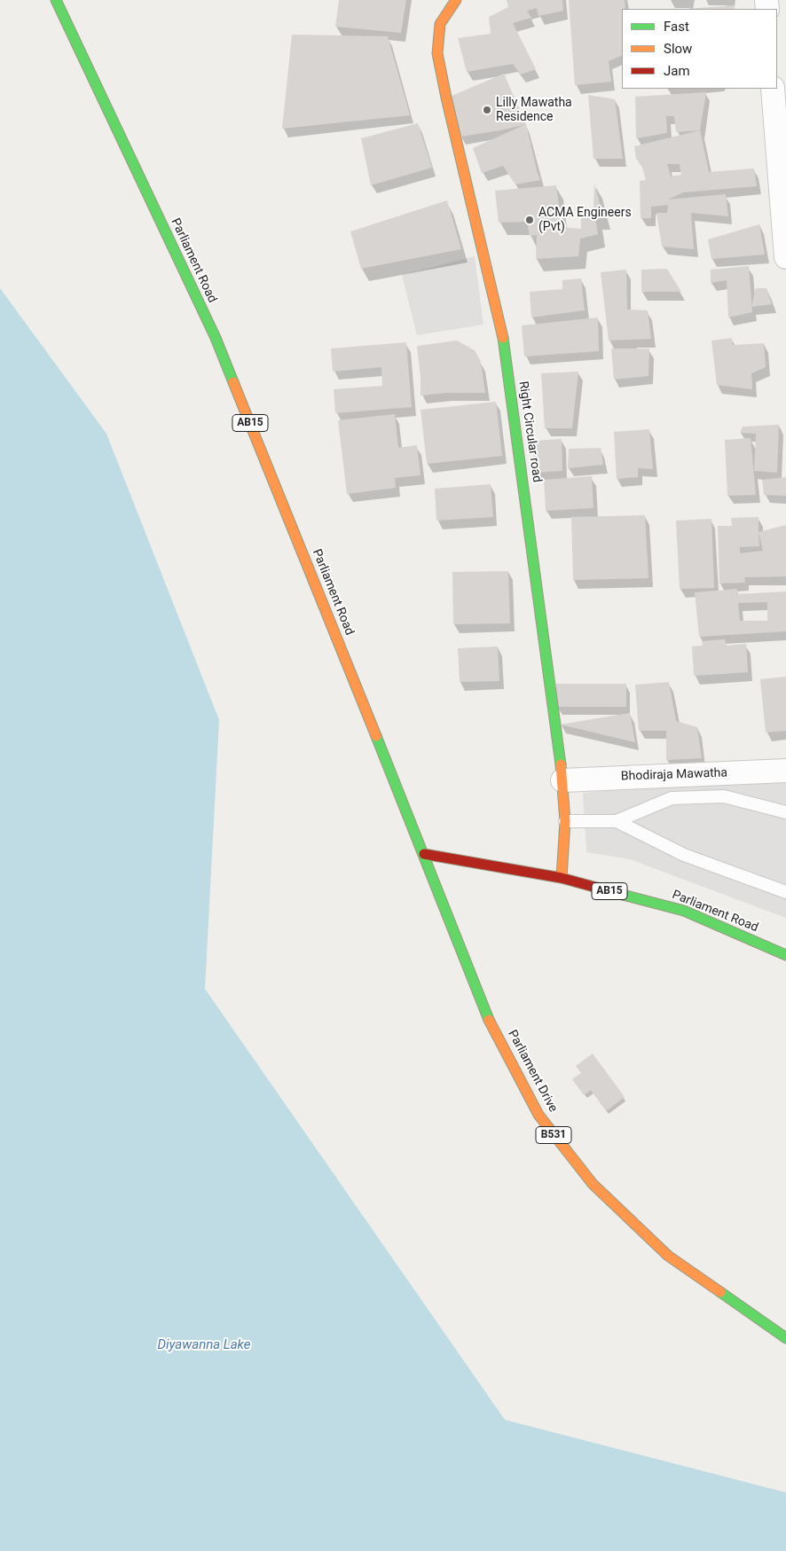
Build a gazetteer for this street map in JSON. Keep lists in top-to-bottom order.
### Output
{
  "streets": {
    "main road": [
      "Parliament Road",
      "AB15",
      "Right Circular road",
      "Parliament Drive",
      "B531"
    ],
    "street": ["Bhodiraja Mawatha"]
  },
  "crossings": [
    ["Parliament Road", "Right Circular road"],
    ["Parliament Road", "Parliament Drive"],
    ["Right Circular road", "Bhodiraja Mawatha"]
  ],
  "water": ["Diyawanna Lake"],
  "places": ["Lilly Mawatha Residence", "ACMA Engineers (Pvt)"],
  "legend": ["Fast", "Slow", "Jam"]
}
